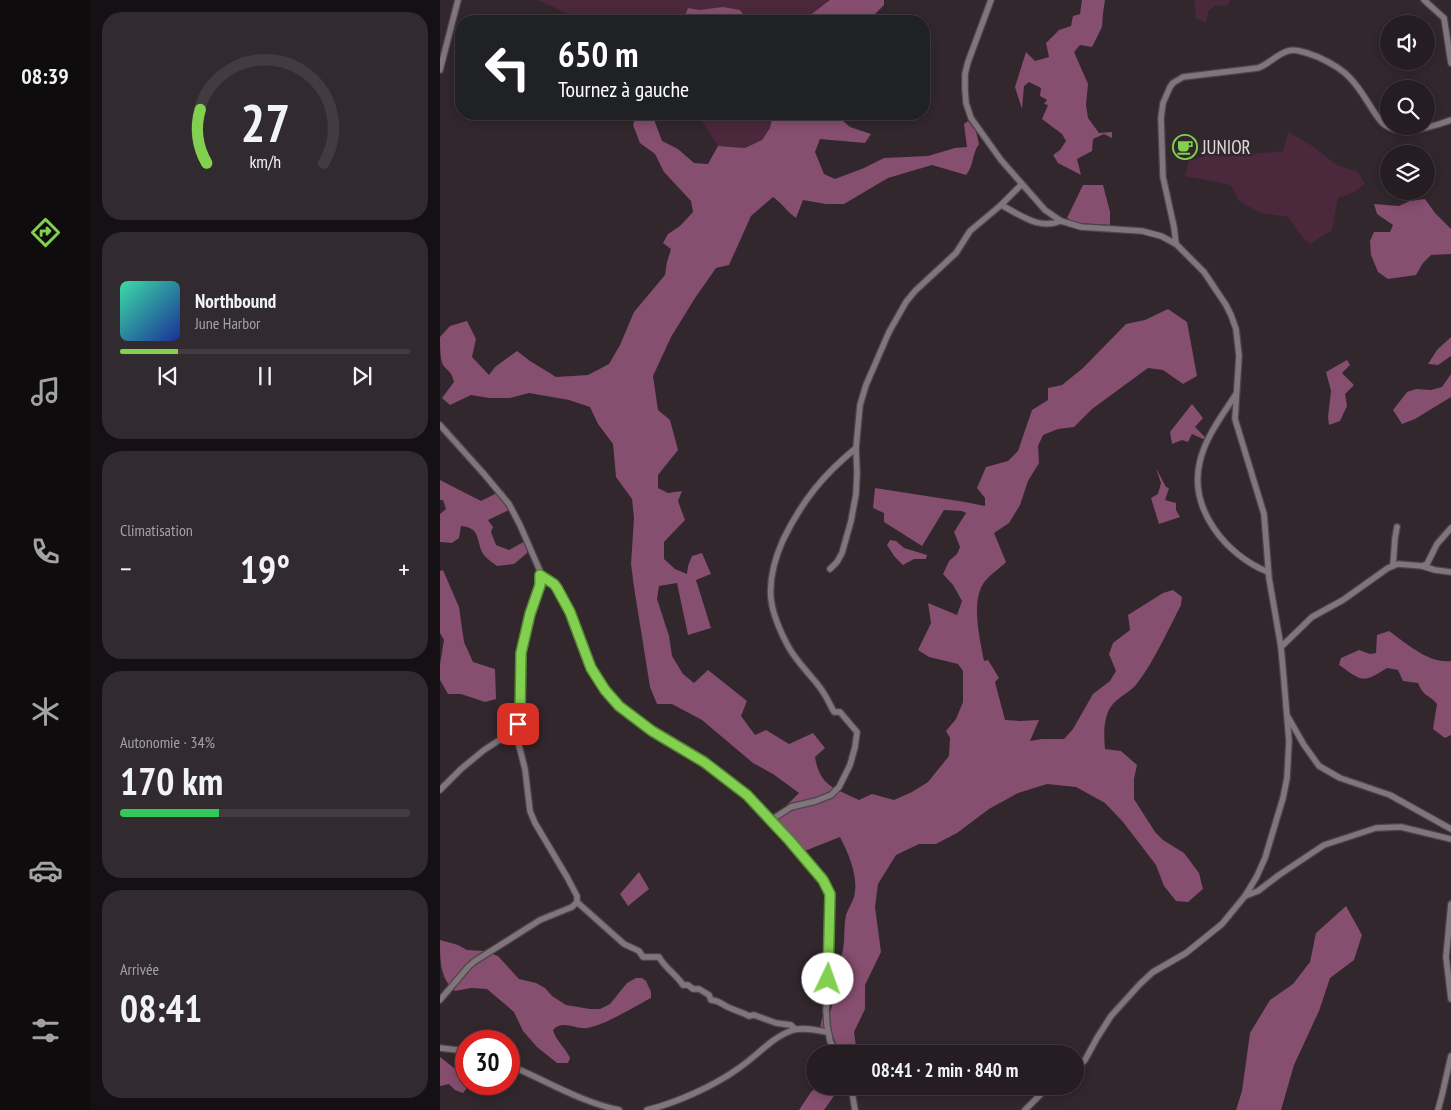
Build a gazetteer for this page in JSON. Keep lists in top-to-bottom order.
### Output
{
  "places": {
    "cafe": ["JUNIOR"]
  },
  "page": {
    "tabs": "08:39",
    "turn": ["650 m", "Tournez à gauche"],
    "song": ["Northbound", "June Harbor"],
    "tile": [
      "Climatisation",
      ["Autonomie · 34%", "170 km"],
      ["Arrivée", "08:41"]
    ],
    "heat": ["−", "19°", "+"],
    "limit": "30",
    "trip": "08:41 · 2 min · 840 m",
    "gauge": ["27", "km/h"]
  }
}
